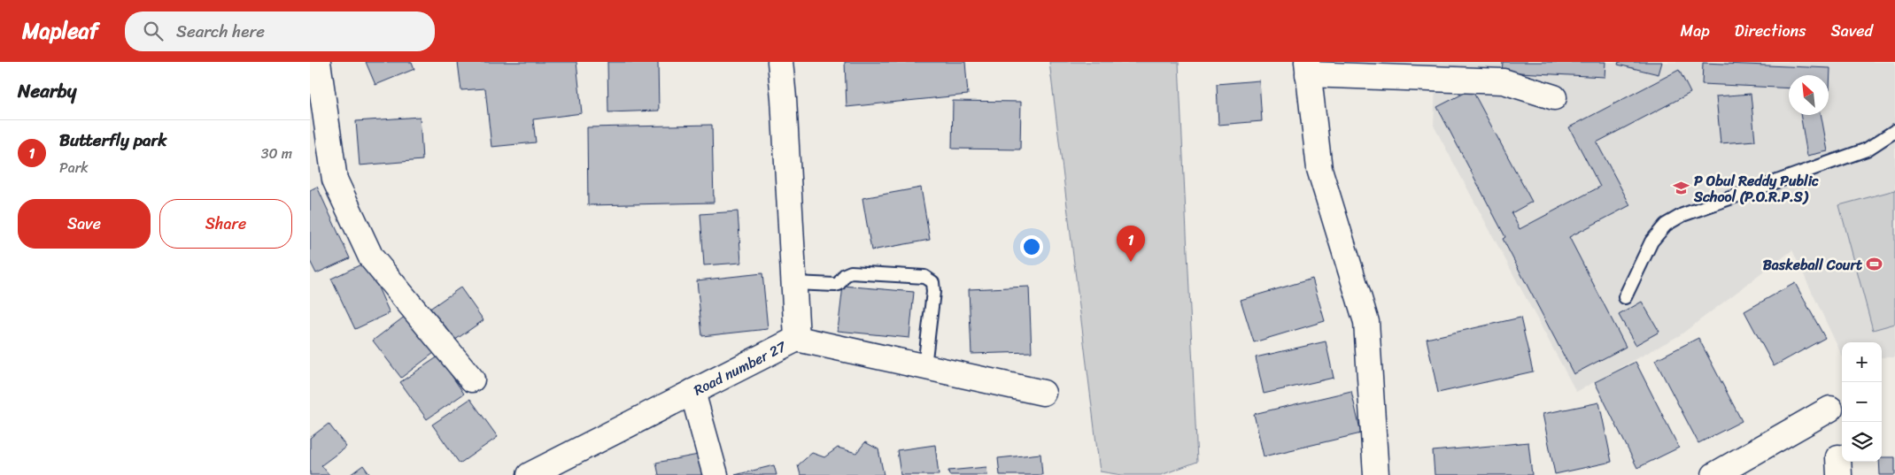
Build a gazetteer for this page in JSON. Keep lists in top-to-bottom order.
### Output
{
  "streets": {
    "street": ["Road number 27"]
  },
  "places": {
    "school or university": ["P Obul Reddy Public School (P.O.R.P.S)"],
    "sports": ["Baskeball Court"]
  },
  "north": "top left",
  "page": {
    "header": "Mapleaf",
    "search": "Search here",
    "nav": ["Map", "Directions", "Saved"],
    "heading": "Nearby",
    "list": [
      {
        "mark": "1",
        "name": "Butterfly park",
        "note": "Park",
        "value": "30 m"
      }
    ],
    "buttons": ["Save", "Share"],
    "pins": "1",
    "map_buttons": ["+", "−"]
  }
}
